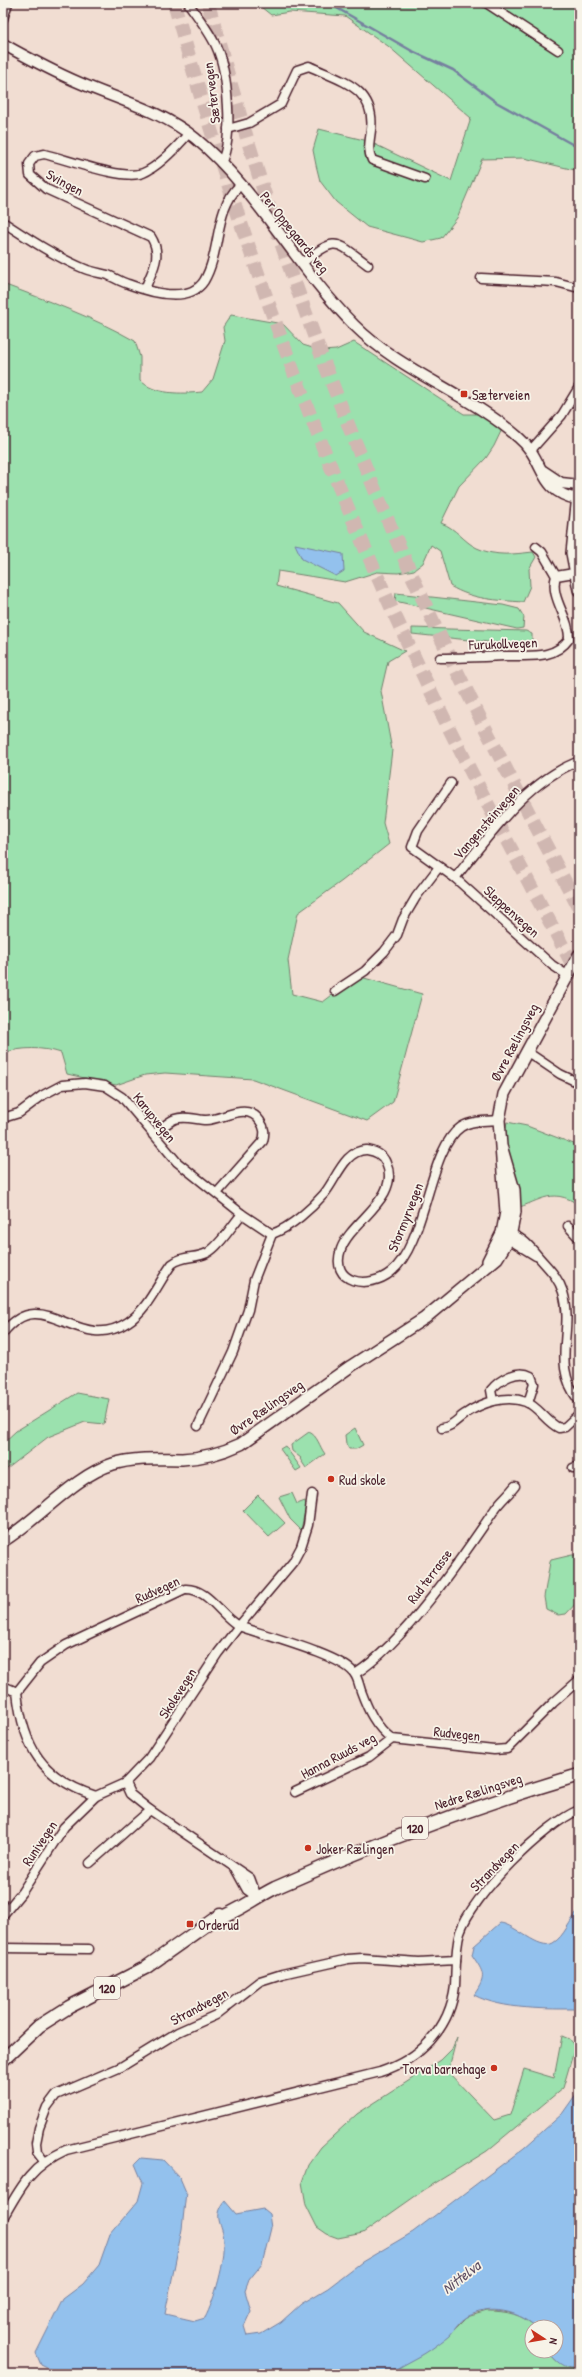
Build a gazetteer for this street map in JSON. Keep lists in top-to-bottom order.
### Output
{
  "streets": {
    "main road": ["Øvre Rælingsveg", "Nedre Rælingsveg", "120"],
    "street": [
      "Sætervegen",
      "Svingen",
      "Per Oppegaards veg",
      "Furukollvegen",
      "Vangensteinvegen",
      "Sleppenvegen",
      "Karupvegen",
      "Stormyrvegen",
      "Rud terrasse",
      "Rudvegen",
      "Skolevegen",
      "Hanna Ruuds veg",
      "Runivegen",
      "Strandvegen"
    ]
  },
  "crossings": [
    ["Sætervegen", "Per Oppegaards veg"],
    ["Svingen", "Per Oppegaards veg"],
    ["Vangensteinvegen", "Sleppenvegen"],
    ["Sleppenvegen", "Øvre Rælingsveg"],
    ["Øvre Rælingsveg", "Stormyrvegen"],
    ["Karupvegen", "Stormyrvegen"],
    ["Rud terrasse", "Rudvegen"],
    ["Rudvegen", "Skolevegen"],
    ["Rudvegen", "Hanna Ruuds veg"],
    ["Skolevegen", "Runivegen"]
  ],
  "water": ["Nittelva"],
  "places": {
    "transit": ["Sæterveien", "Orderud"],
    "other": ["Rud skole", "Joker Rælingen", "Torva barnehage"]
  },
  "north": "right"
}
